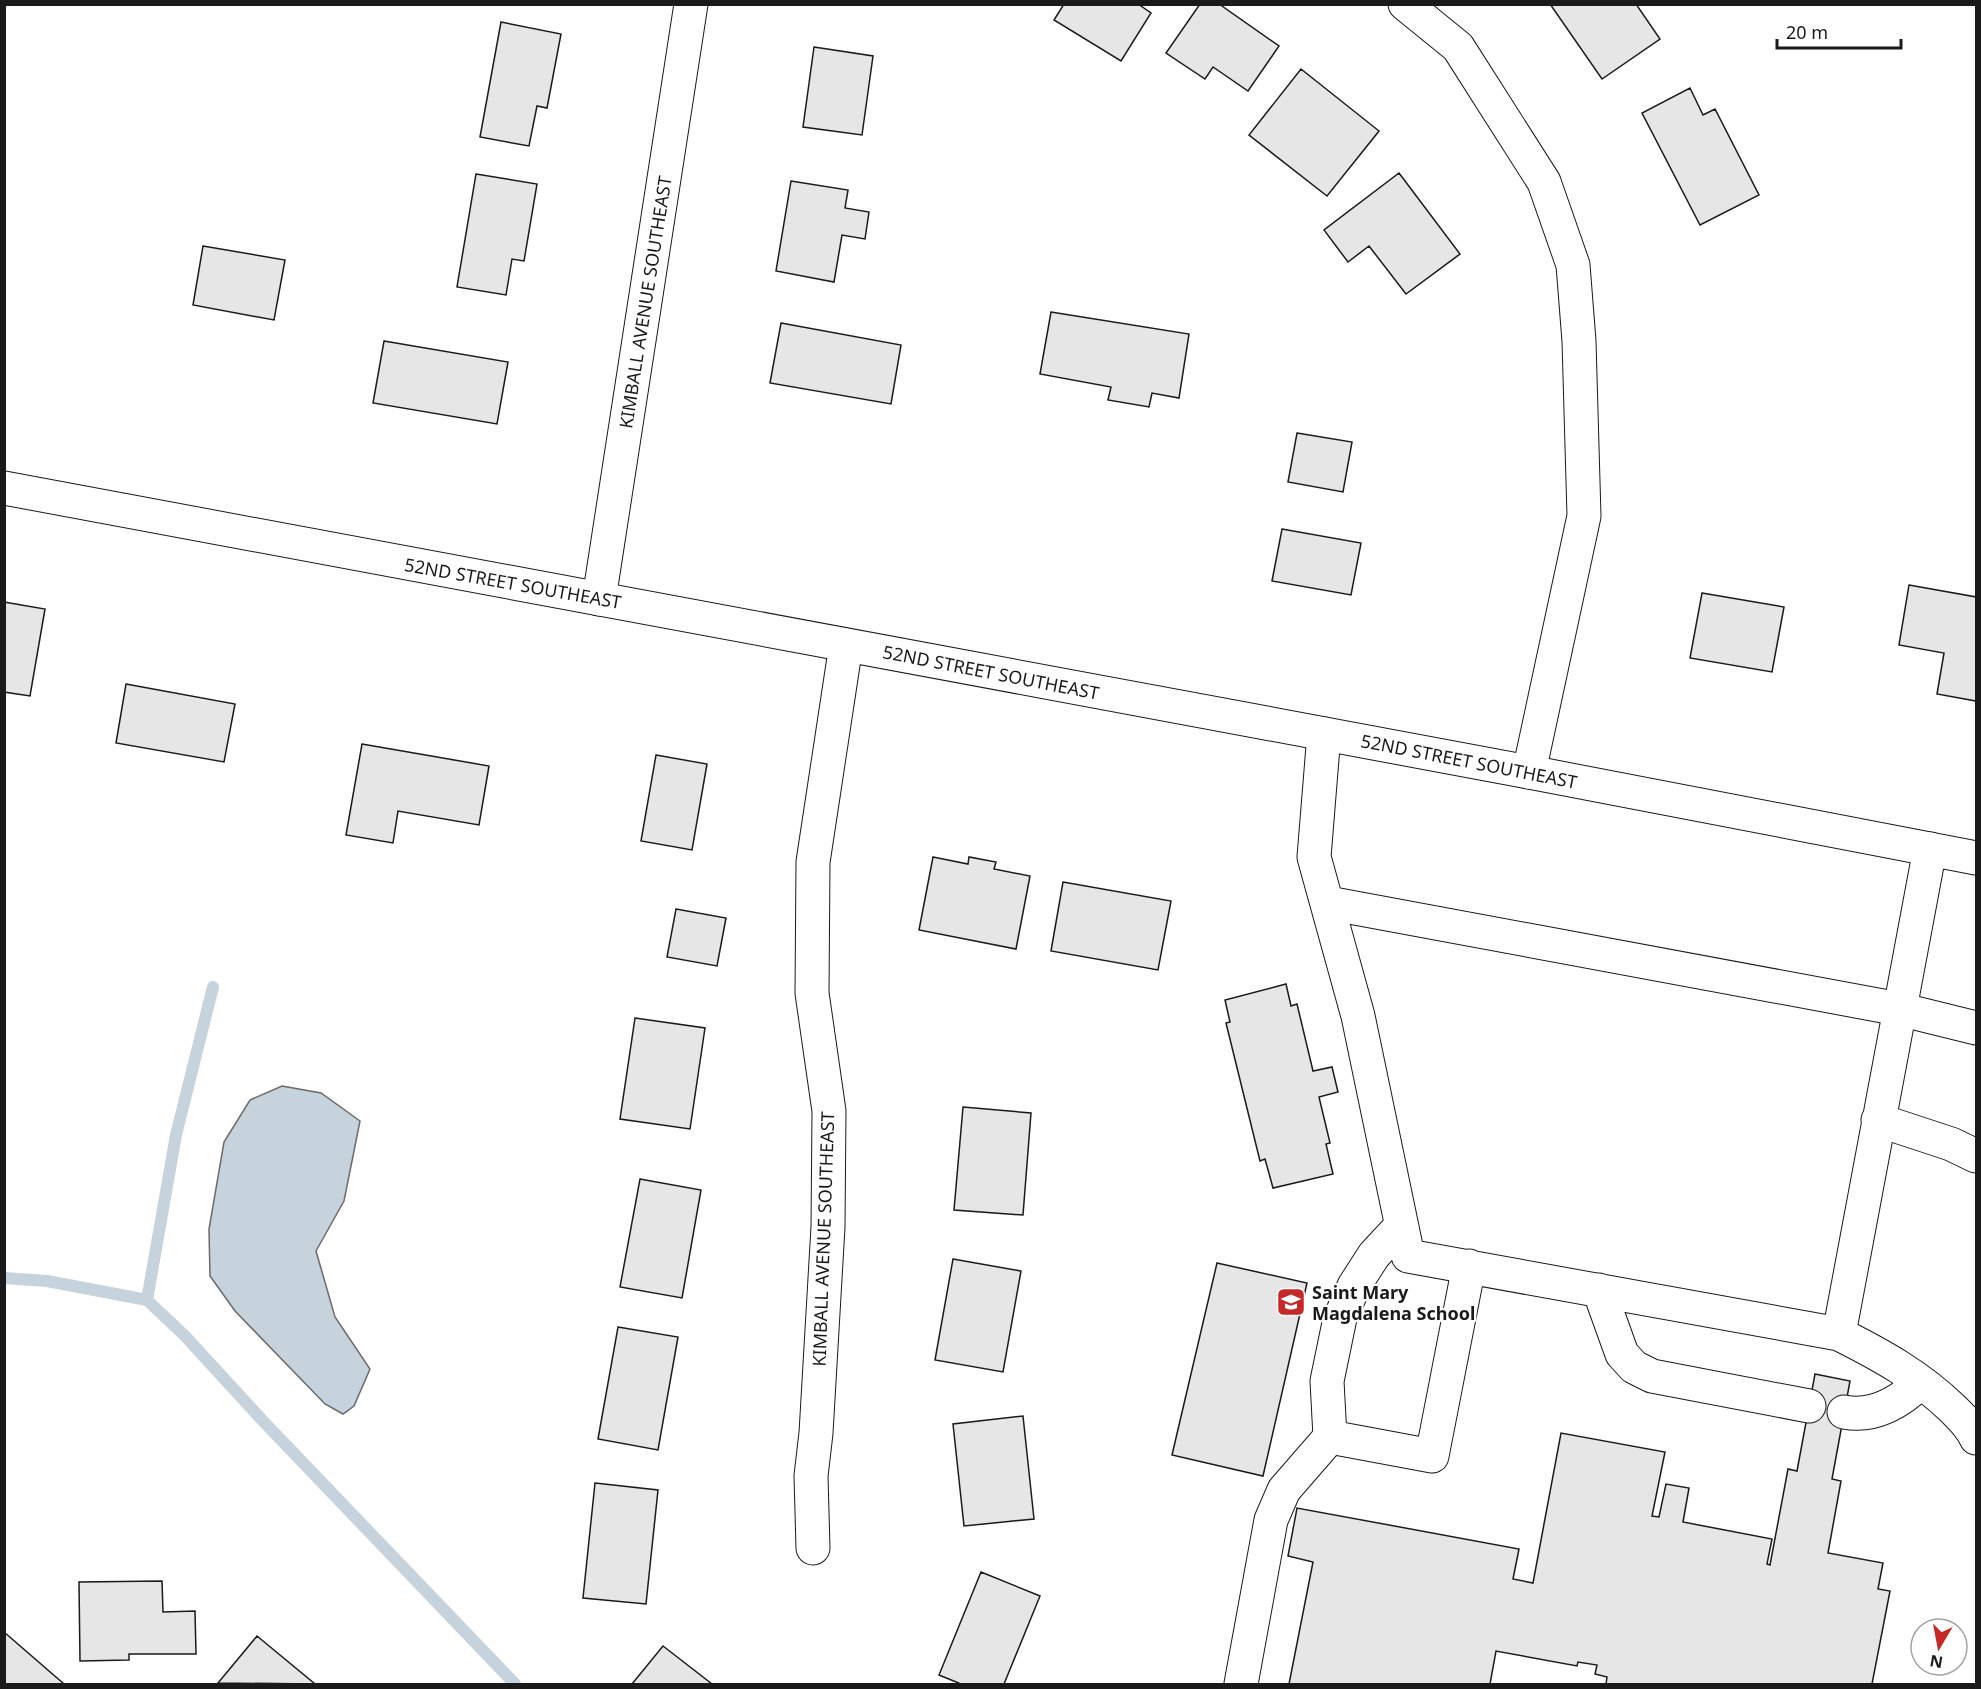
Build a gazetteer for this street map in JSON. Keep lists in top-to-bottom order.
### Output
{
  "streets": {
    "street": ["KIMBALL AVENUE SOUTHEAST", "52ND STREET SOUTHEAST"]
  },
  "crossings": [
    ["KIMBALL AVENUE SOUTHEAST", "52ND STREET SOUTHEAST"]
  ],
  "places": {
    "school or university": ["Saint Mary Magdalena School"]
  },
  "scale_bar": "20 m",
  "north": "bottom"
}
